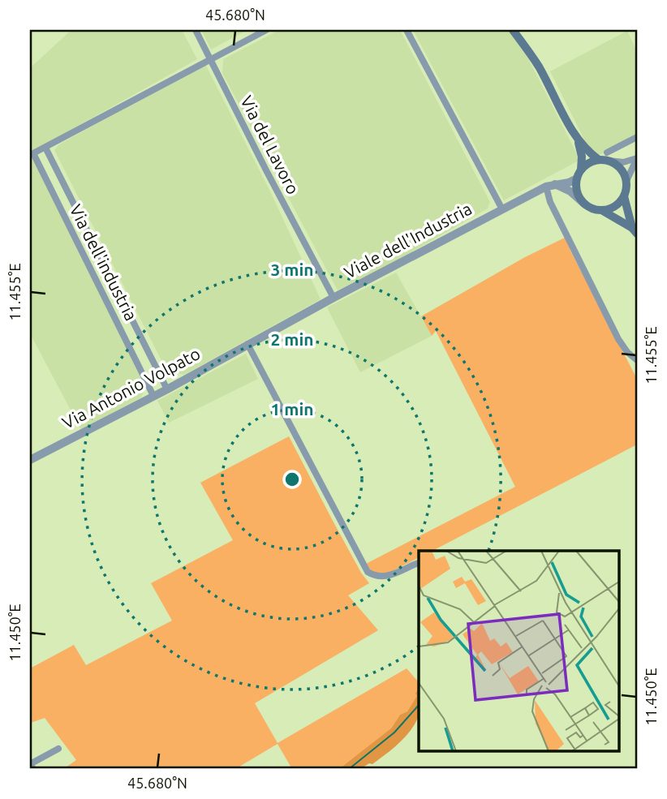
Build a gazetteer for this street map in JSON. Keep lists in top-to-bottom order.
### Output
{
  "streets": {
    "street": [
      "Via del Lavoro",
      "Viale dell'Industria",
      "Via dell'industria",
      "Via Antonio Volpato"
    ]
  },
  "crossings": [
    ["Via del Lavoro", "Viale dell'Industria"],
    ["Viale dell'Industria", "Via Antonio Volpato"],
    ["Via dell'industria", "Via Antonio Volpato"]
  ],
  "coordinates": ["45.680°N", "11.455°E", "11.450°E"],
  "rings": ["3 min", "2 min", "1 min"]
}
